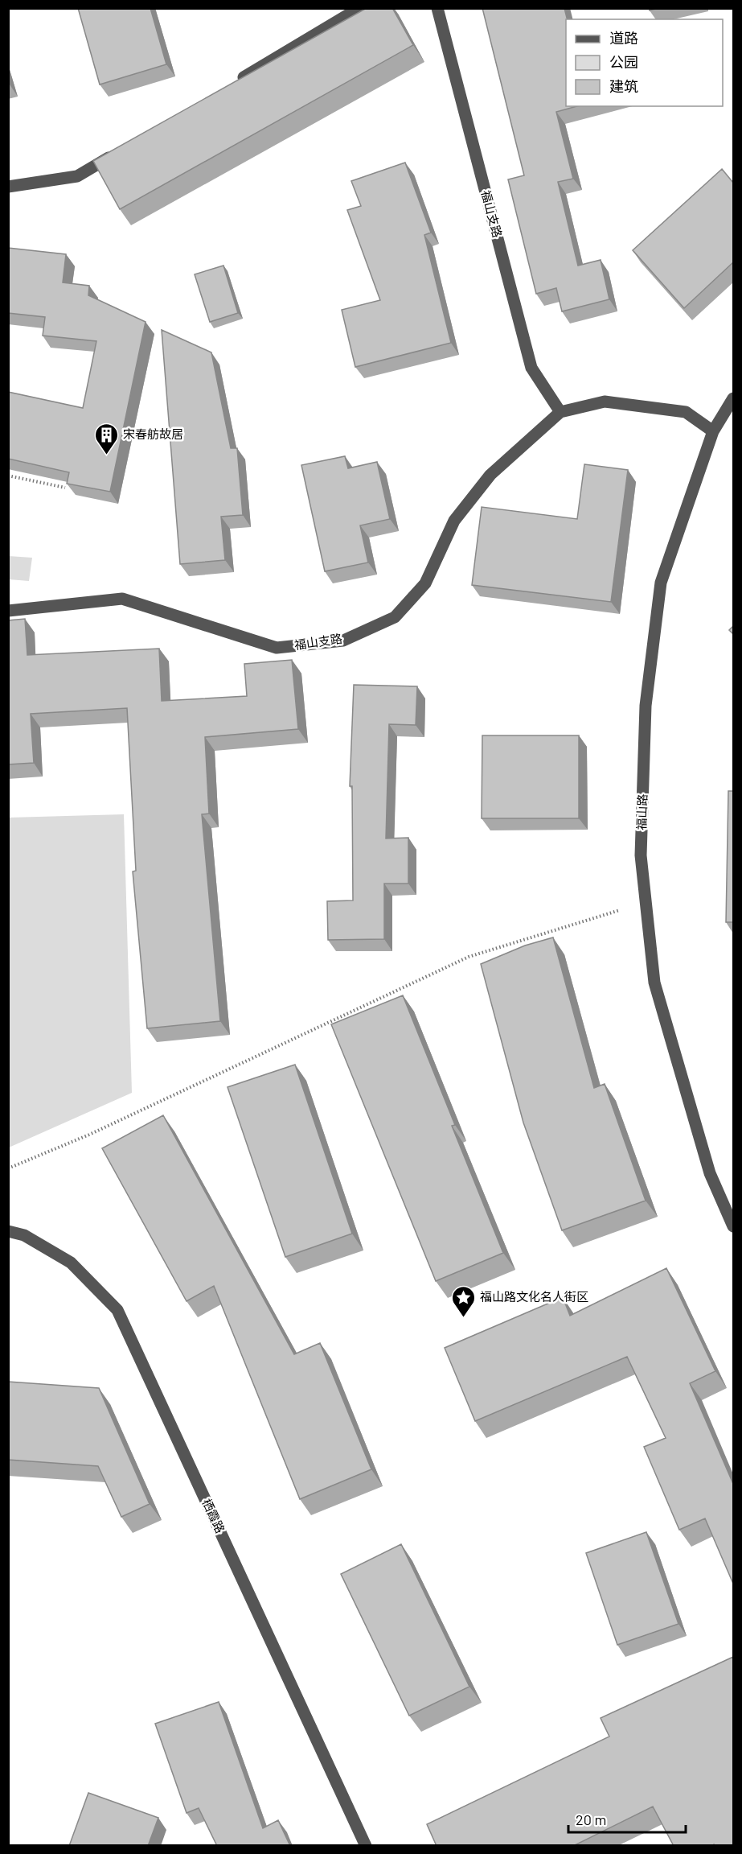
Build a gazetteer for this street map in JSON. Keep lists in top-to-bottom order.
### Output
{
  "streets": {
    "street": ["福山支路", "福山路", "栖霞路"]
  },
  "crossings": [
    ["福山支路", "福山路"]
  ],
  "places": {
    "building": ["宋春舫故居"],
    "place": ["福山路文化名人街区"]
  },
  "legend": ["道路", "公园", "建筑"],
  "scale_bar": "20 m"
}
